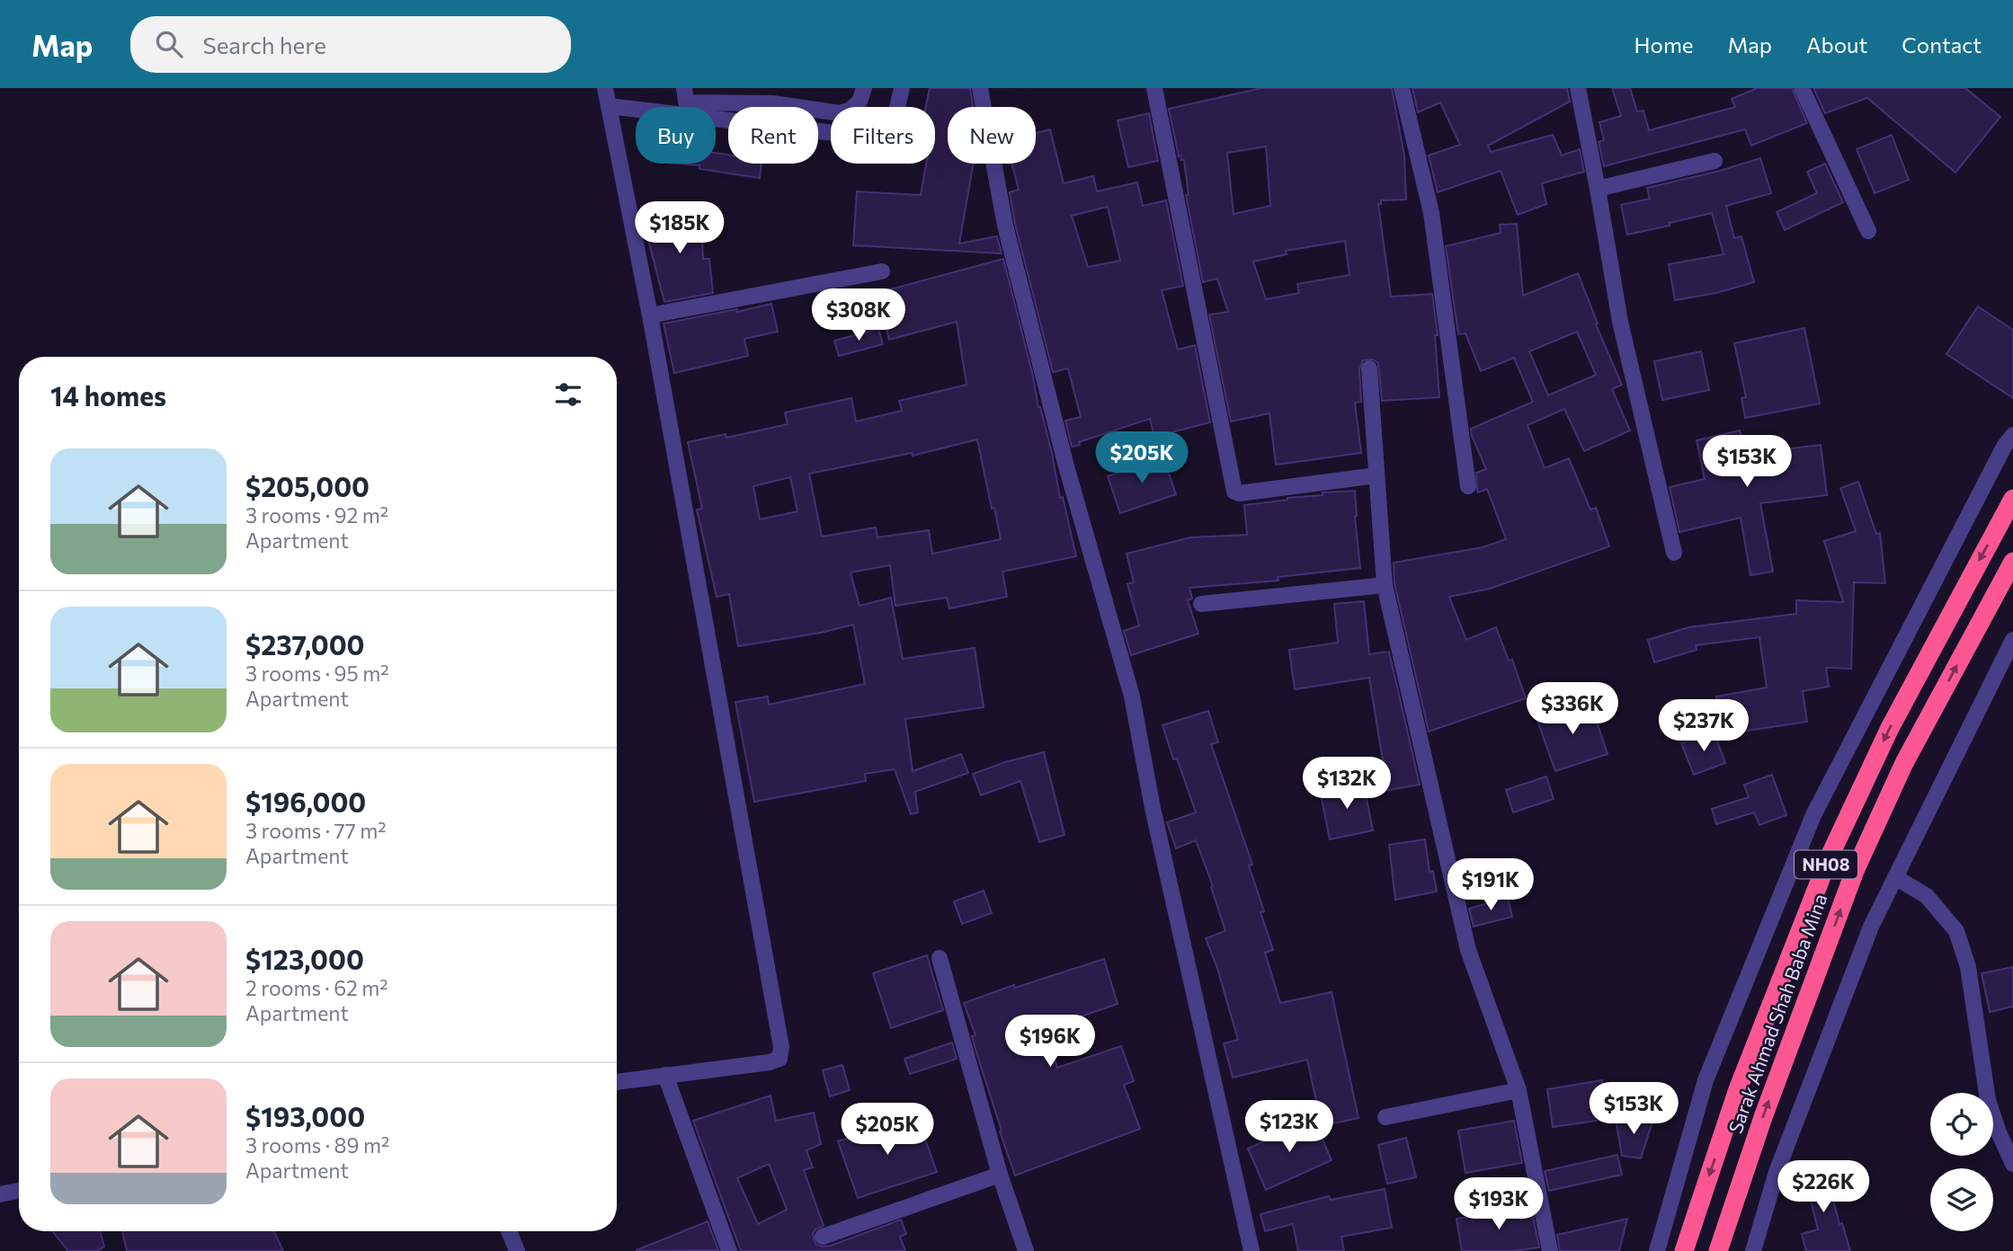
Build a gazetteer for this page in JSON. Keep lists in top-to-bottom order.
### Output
{
  "streets": {
    "highway": ["NH08", "Sarak Ahmad Shah Baba Mina"]
  },
  "page": {
    "header": "Map",
    "search": "Search here",
    "nav": [
      "Home",
      "Map",
      "About",
      "Contact"
    ],
    "chip": [
      "Buy",
      "Rent",
      "Filters",
      "New"
    ],
    "price": [
      "$185K",
      "$308K",
      "$205K",
      "$153K",
      "$336K",
      "$237K",
      "$132K",
      "$191K",
      "$196K",
      "$153K",
      "$123K",
      "$205K",
      "$226K",
      "$193K"
    ],
    "heading": "14 homes",
    "list": [
      {
        "name": "$205,000",
        "note": "3 rooms · 92 m² · Apartment"
      },
      {
        "name": "$237,000",
        "note": "3 rooms · 95 m² · Apartment"
      },
      {
        "name": "$196,000",
        "note": "3 rooms · 77 m² · Apartment"
      },
      {
        "name": "$123,000",
        "note": "2 rooms · 62 m² · Apartment"
      },
      {
        "name": "$193,000",
        "note": "3 rooms · 89 m² · Apartment"
      }
    ]
  }
}
